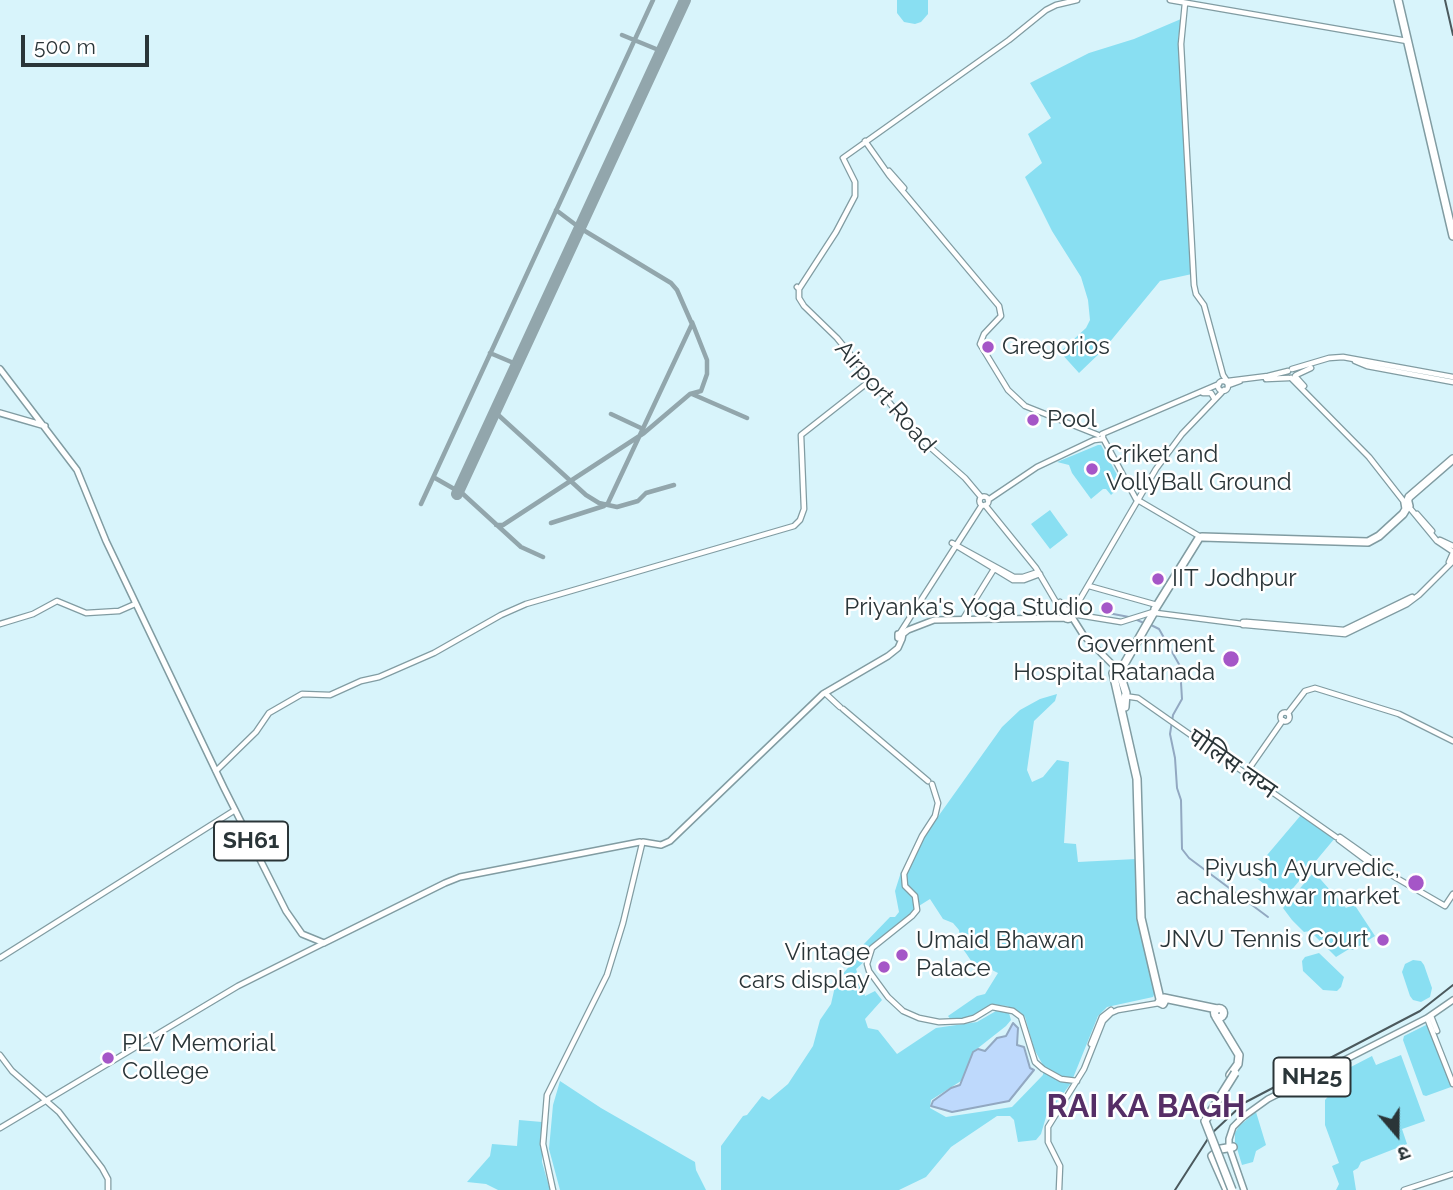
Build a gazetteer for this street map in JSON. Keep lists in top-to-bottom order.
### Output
{
  "streets": {
    "main road": ["SH61", "NH25"],
    "street": ["Airport Road", "पोलिस लय्न"]
  },
  "districts": ["RAI KA BAGH"],
  "places": [
    "Gregorios",
    "Pool",
    "Criket and VollyBall Ground",
    "IIT Jodhpur",
    "Priyanka's Yoga Studio",
    "Government Hospital Ratanada",
    "Piyush Ayurvedic, achaleshwar market",
    "JNVU Tennis Court",
    "Umaid Bhawan Palace",
    "Vintage cars display",
    "PLV Memorial College"
  ],
  "scale_bar": "500 m",
  "north": "bottom"
}
